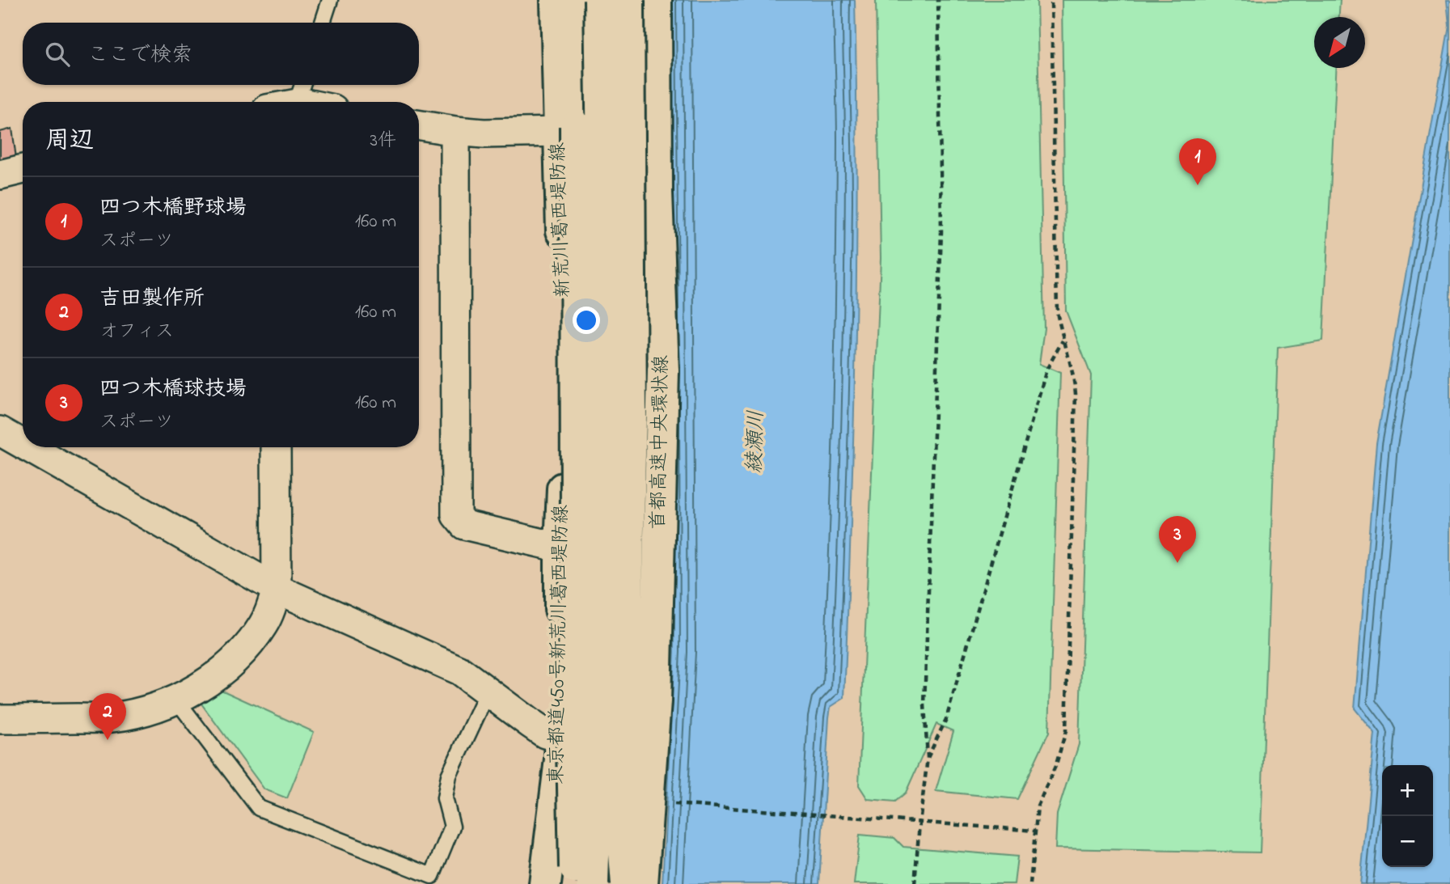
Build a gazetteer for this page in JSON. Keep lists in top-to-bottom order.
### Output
{
  "streets": {
    "main road": ["新荒川葛西堤防線", "首都高速中央環状線", "東京都道450号新荒川葛西堤防線"]
  },
  "crossings": [
    ["新荒川葛西堤防線", "東京都道450号新荒川葛西堤防線"]
  ],
  "water": ["綾瀬川"],
  "north": "bottom left",
  "page": {
    "search": "ここで検索",
    "heading": ["周辺", "3件"],
    "pins": ["1", "3", "2"],
    "list": [
      {
        "mark": "1",
        "name": "四つ木橋野球場",
        "note": "スポーツ",
        "value": "160 m"
      },
      {
        "mark": "2",
        "name": "吉田製作所",
        "note": "オフィス",
        "value": "160 m"
      },
      {
        "mark": "3",
        "name": "四つ木橋球技場",
        "note": "スポーツ",
        "value": "160 m"
      }
    ],
    "map_buttons": ["+", "−"]
  }
}
